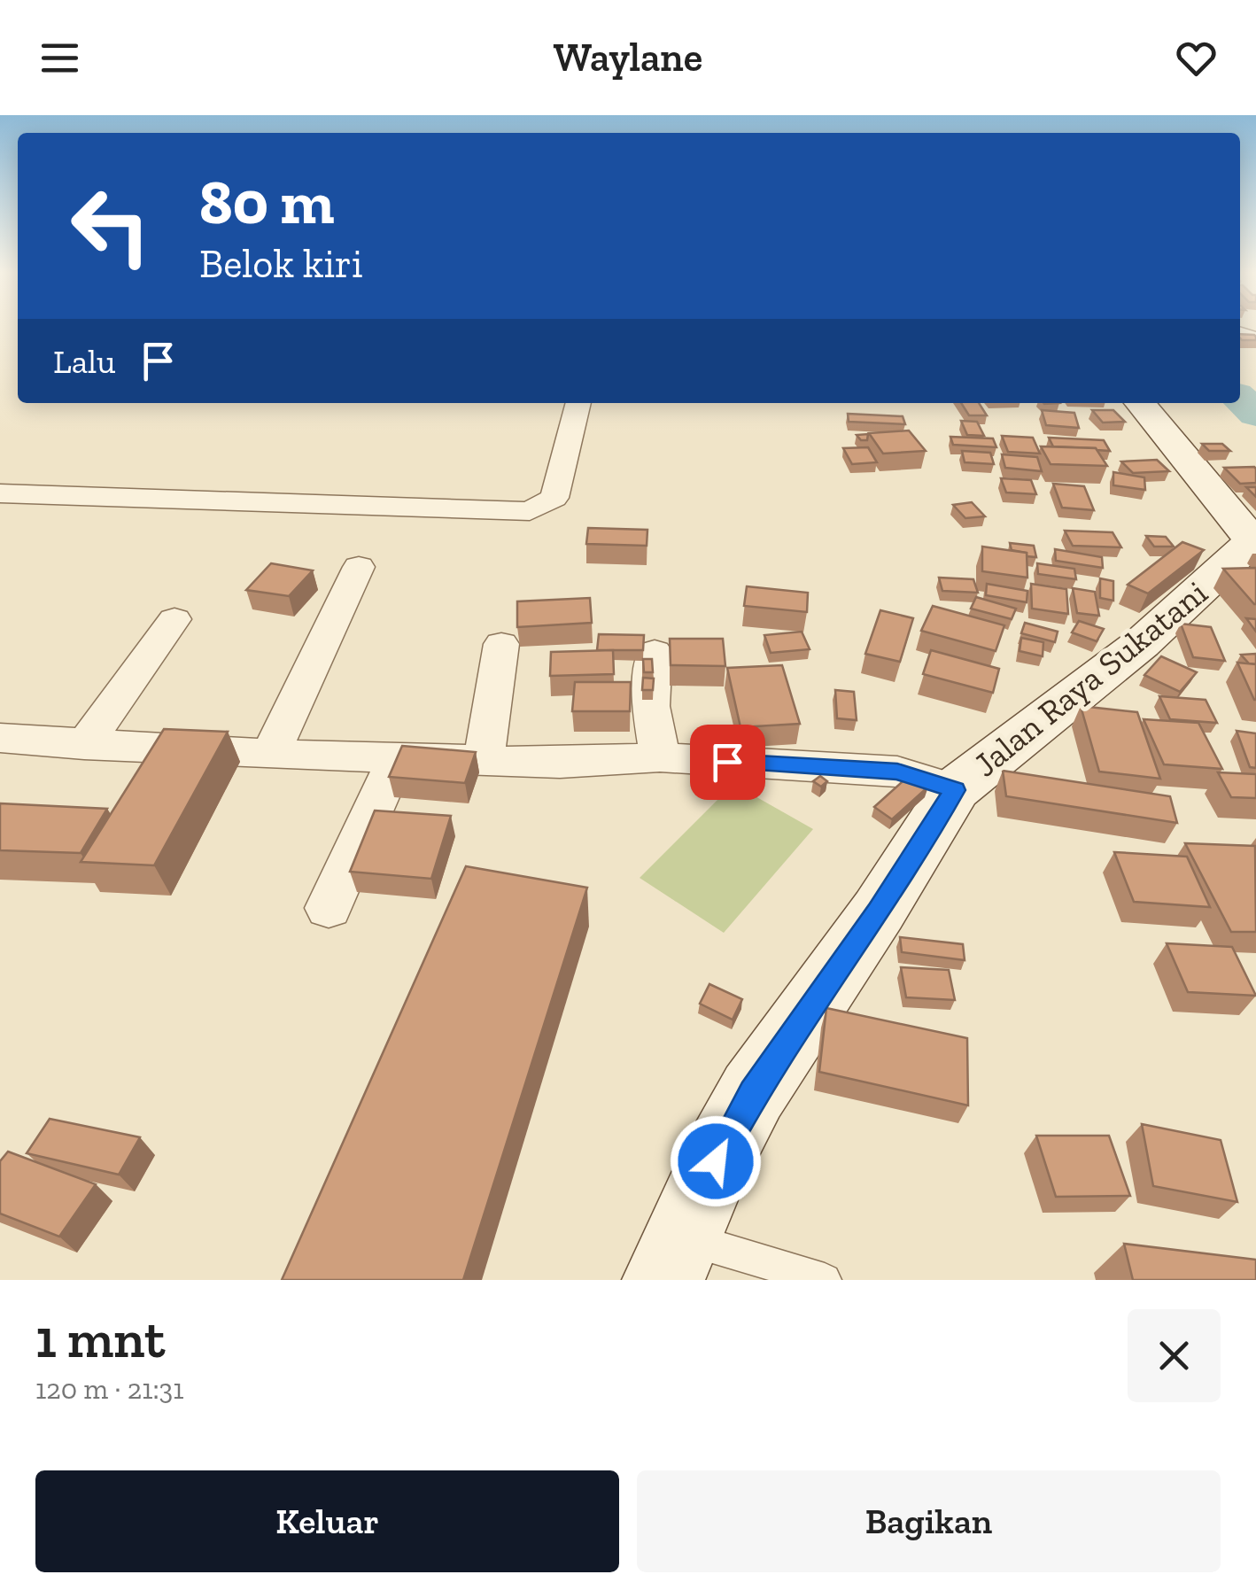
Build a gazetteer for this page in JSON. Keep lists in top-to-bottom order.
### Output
{
  "streets": {
    "street": ["Jalan Raya Sukatani"]
  },
  "page": {
    "header": "Waylane",
    "turn": ["80 m", "Belok kiri"],
    "then": "Lalu",
    "heading": ["1 mnt", "120 m · 21:31"],
    "buttons": ["Keluar", "Bagikan"]
  }
}
